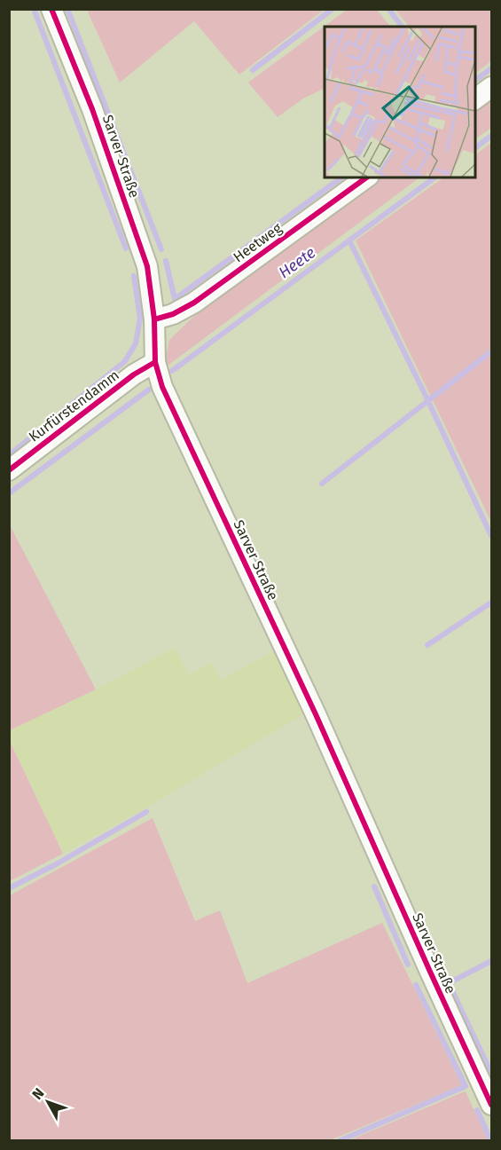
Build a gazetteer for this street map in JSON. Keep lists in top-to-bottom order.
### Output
{
  "streets": {
    "street": ["Sarver Straße", "Heetweg", "Kurfürstendamm"]
  },
  "crossings": [
    ["Sarver Straße", "Heetweg"],
    ["Sarver Straße", "Kurfürstendamm"]
  ],
  "water": ["Heete"],
  "north": "top left"
}
